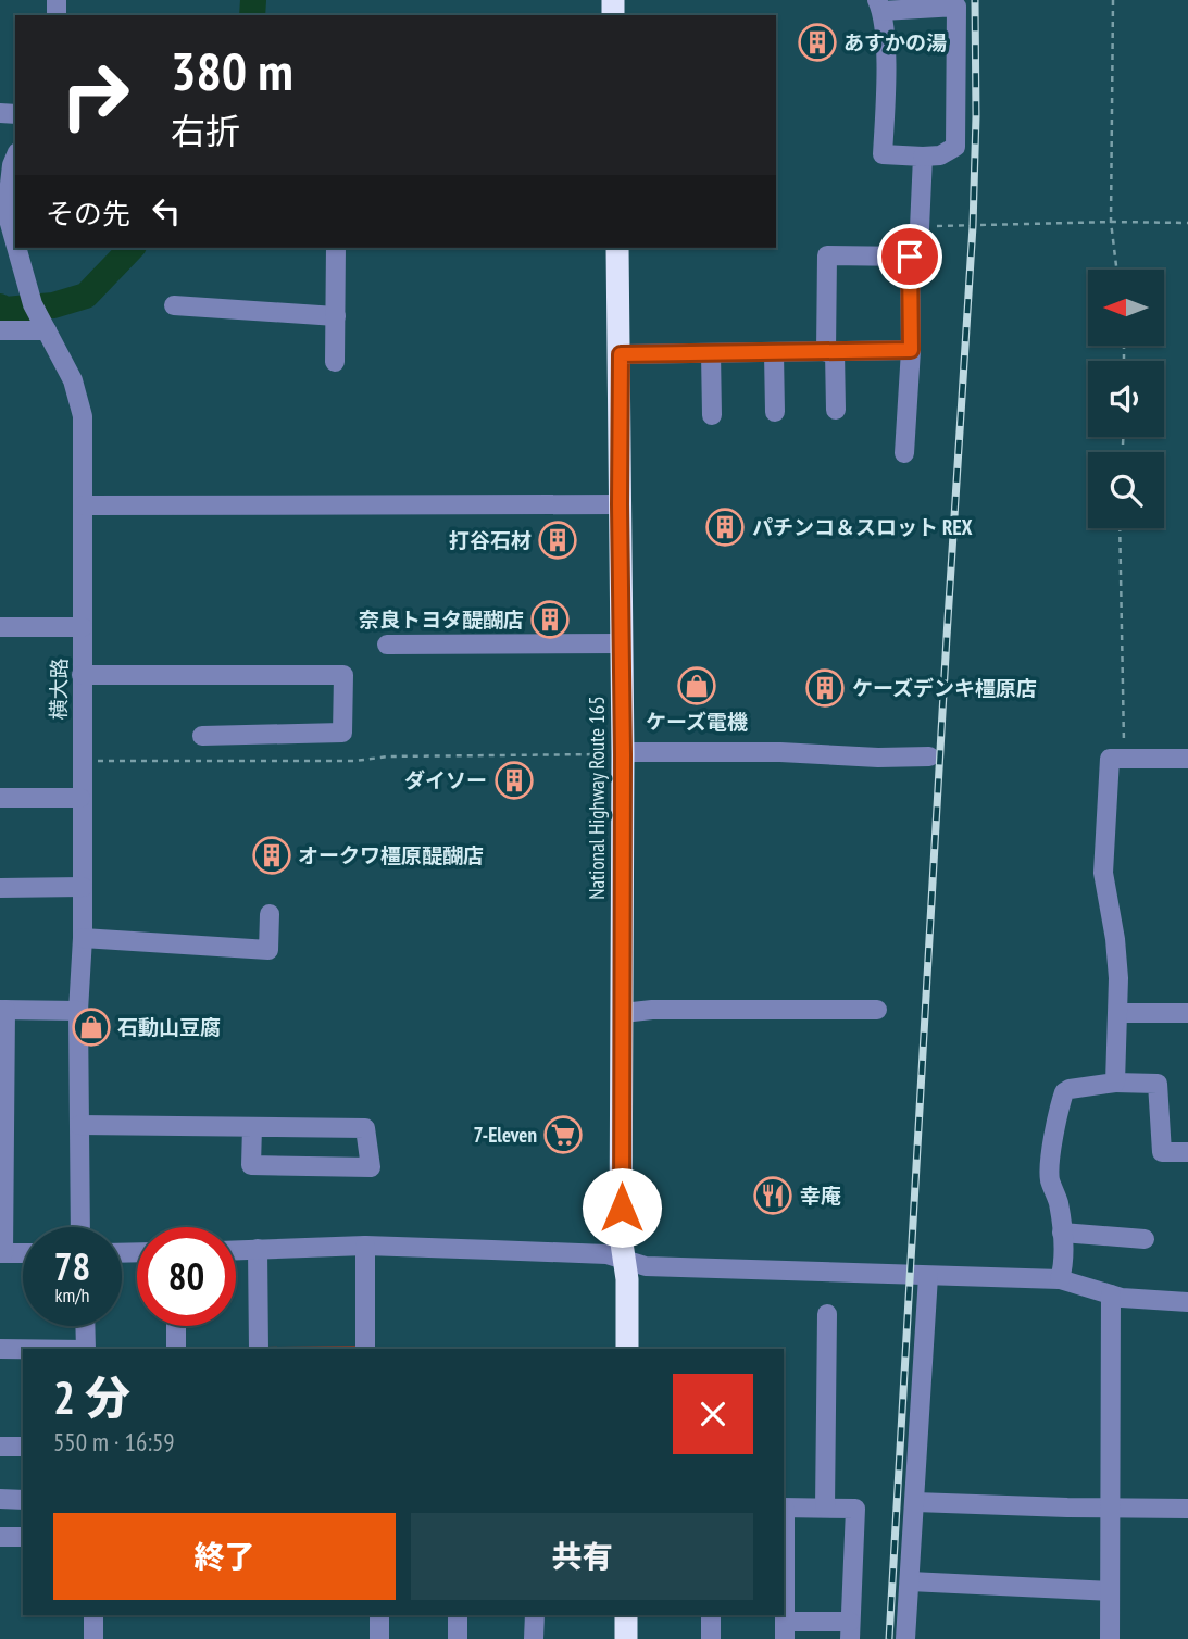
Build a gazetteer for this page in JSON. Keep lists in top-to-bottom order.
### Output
{
  "streets": {
    "highway": ["National Highway Route 165"],
    "street": ["横大路"]
  },
  "places": {
    "building": [
      "あすかの湯",
      "パチンコ＆スロット REX",
      "打谷石材",
      "奈良トヨタ醍醐店",
      "ケーズデンキ橿原店",
      "ダイソー",
      "オークワ橿原醍醐店"
    ],
    "shop": ["ケーズ電機", "石動山豆腐"],
    "supermarket": ["7-Eleven"],
    "restaurant": ["幸庵"]
  },
  "north": "left",
  "page": {
    "turn": ["380 m", "右折"],
    "then": "その先",
    "speed": "78 km/h",
    "limit": "80",
    "heading": ["2 分", "550 m · 16:59"],
    "buttons": ["終了", "共有"]
  }
}
